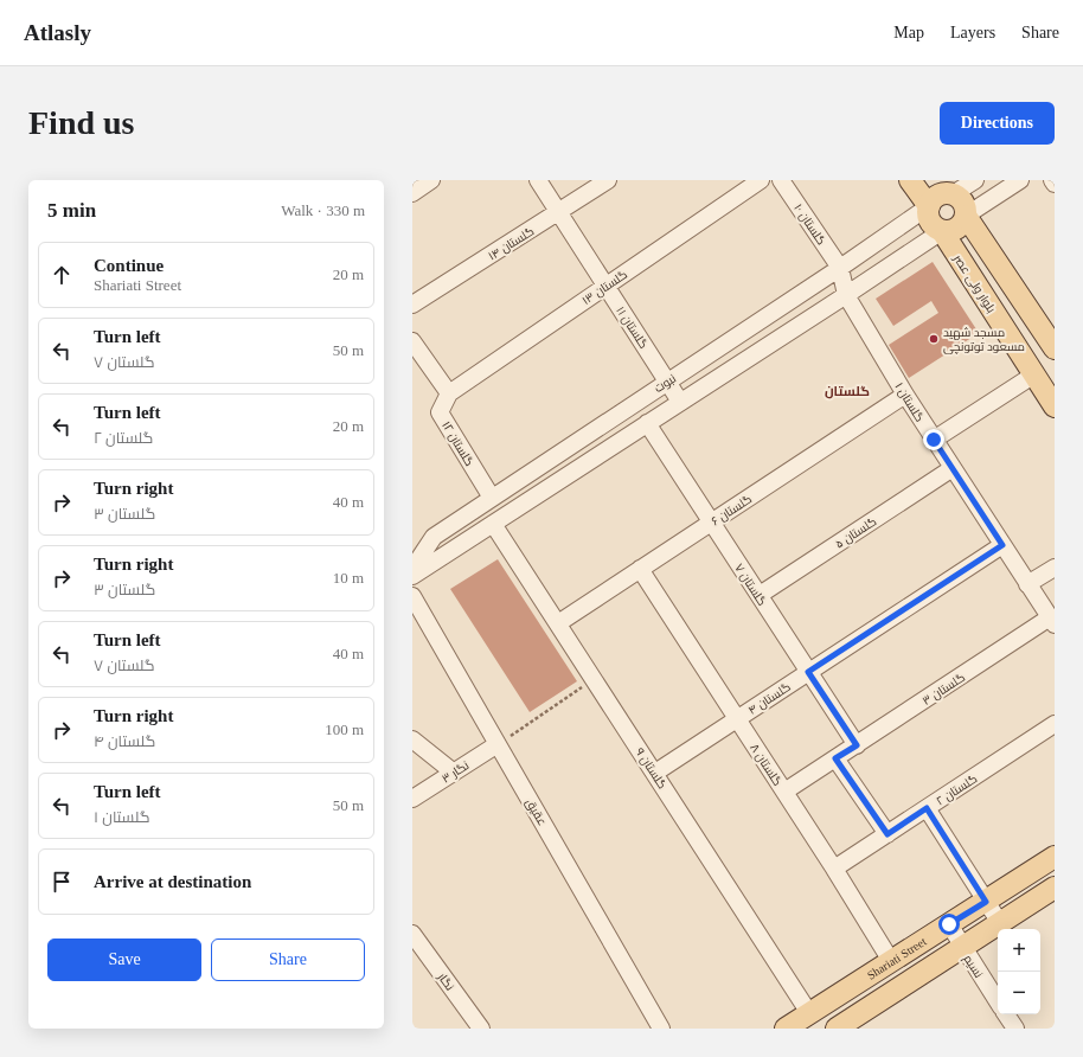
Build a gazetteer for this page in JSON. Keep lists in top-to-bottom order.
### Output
{
  "streets": {
    "main road": ["بلوار ولی عصر", "Shariati Street"],
    "street": [
      "گلستان ۱۰",
      "گلستان ۱۴",
      "گلستان ۱۳",
      "گلستان ۱۱",
      "نبوت",
      "گلستان ۱",
      "گلستان ۱۲",
      "گلستان ۶",
      "گلستان ۵",
      "گلستان ۷",
      "گلستان ۳",
      "گلستان ۴",
      "گلستان ۸",
      "گلستان ۹",
      "نگار ۳",
      "گلستان ۲",
      "عقیق",
      "نسیم",
      "نگار"
    ]
  },
  "crossings": [
    ["گلستان ۱۰", "نبوت"],
    ["گلستان ۱۰", "گلستان ۱"],
    ["گلستان ۱۴", "گلستان ۱۱"],
    ["بلوار ولی عصر", "نبوت"],
    ["گلستان ۱۳", "گلستان ۱۱"],
    ["گلستان ۱۳", "گلستان ۱۲"],
    ["گلستان ۱۱", "نبوت"],
    ["نبوت", "گلستان ۱"],
    ["نبوت", "گلستان ۱۲"],
    ["نبوت", "گلستان ۷"],
    ["نبوت", "گلستان ۹"],
    ["گلستان ۱", "گلستان ۶"],
    ["گلستان ۱", "گلستان ۵"],
    ["گلستان ۱", "گلستان ۳"],
    ["گلستان ۱", "گلستان ۴"],
    ["گلستان ۶", "گلستان ۷"],
    ["گلستان ۶", "گلستان ۸"],
    ["گلستان ۶", "گلستان ۹"],
    ["گلستان ۵", "گلستان ۷"],
    ["گلستان ۷", "گلستان ۳"],
    ["گلستان ۷", "گلستان ۴"],
    ["گلستان ۳", "گلستان ۸"],
    ["گلستان ۴", "گلستان ۸"],
    ["گلستان ۴", "گلستان ۹"],
    ["گلستان ۸", "گلستان ۲"],
    ["گلستان ۸", "Shariati Street"],
    ["گلستان ۹", "Shariati Street"],
    ["نگار ۳", "عقیق"],
    ["Shariati Street", "نسیم"]
  ],
  "districts": ["گلستان"],
  "places": ["مسجد شهید مسعود توتونچی"],
  "page": {
    "header": "Atlasly",
    "nav": ["Map", "Layers", "Share"],
    "buttons": [
      "Directions",
      ["Save", "Share"]
    ],
    "title": "Find us",
    "heading": ["5 min", "Walk · 330 m"],
    "list": [
      ["Continue", "Shariati Street", "20 m"],
      ["Turn left", "گلستان ۷", "50 m"],
      ["Turn left", "گلستان ۲", "20 m"],
      ["Turn right", "گلستان ۳", "40 m"],
      ["Turn right", "گلستان ۳", "10 m"],
      ["Turn left", "گلستان ۷", "40 m"],
      ["Turn right", "گلستان ۴", "100 m"],
      ["Turn left", "گلستان ۱", "50 m"],
      "Arrive at destination"
    ],
    "map_buttons": ["+", "−"]
  }
}
